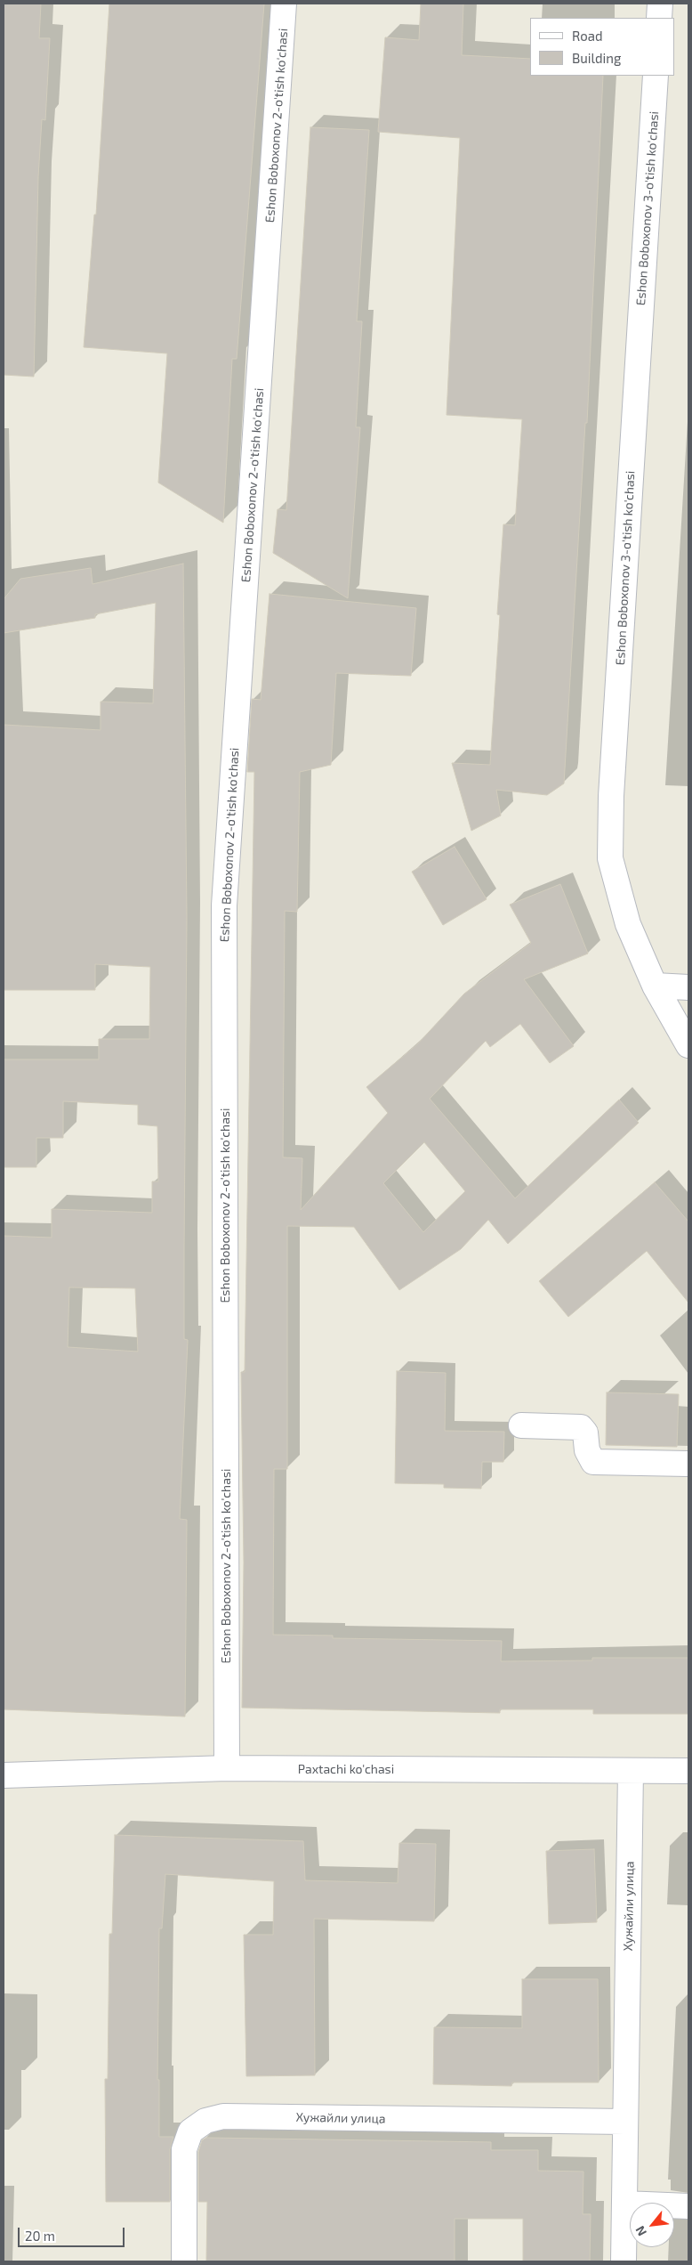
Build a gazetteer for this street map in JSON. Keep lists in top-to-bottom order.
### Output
{
  "streets": {
    "street": [
      "Eshon Boboxonov 2-o'tish ko'chasi",
      "Eshon Boboxonov 3-o'tish ko'chasi",
      "Paxtachi ko'chasi",
      "Хужайли улица"
    ]
  },
  "crossings": [
    ["Eshon Boboxonov 2-o'tish ko'chasi", "Paxtachi ko'chasi"],
    ["Paxtachi ko'chasi", "Хужайли улица"]
  ],
  "legend": ["Road", "Building"],
  "scale_bar": "20 m",
  "north": "bottom left"
}
